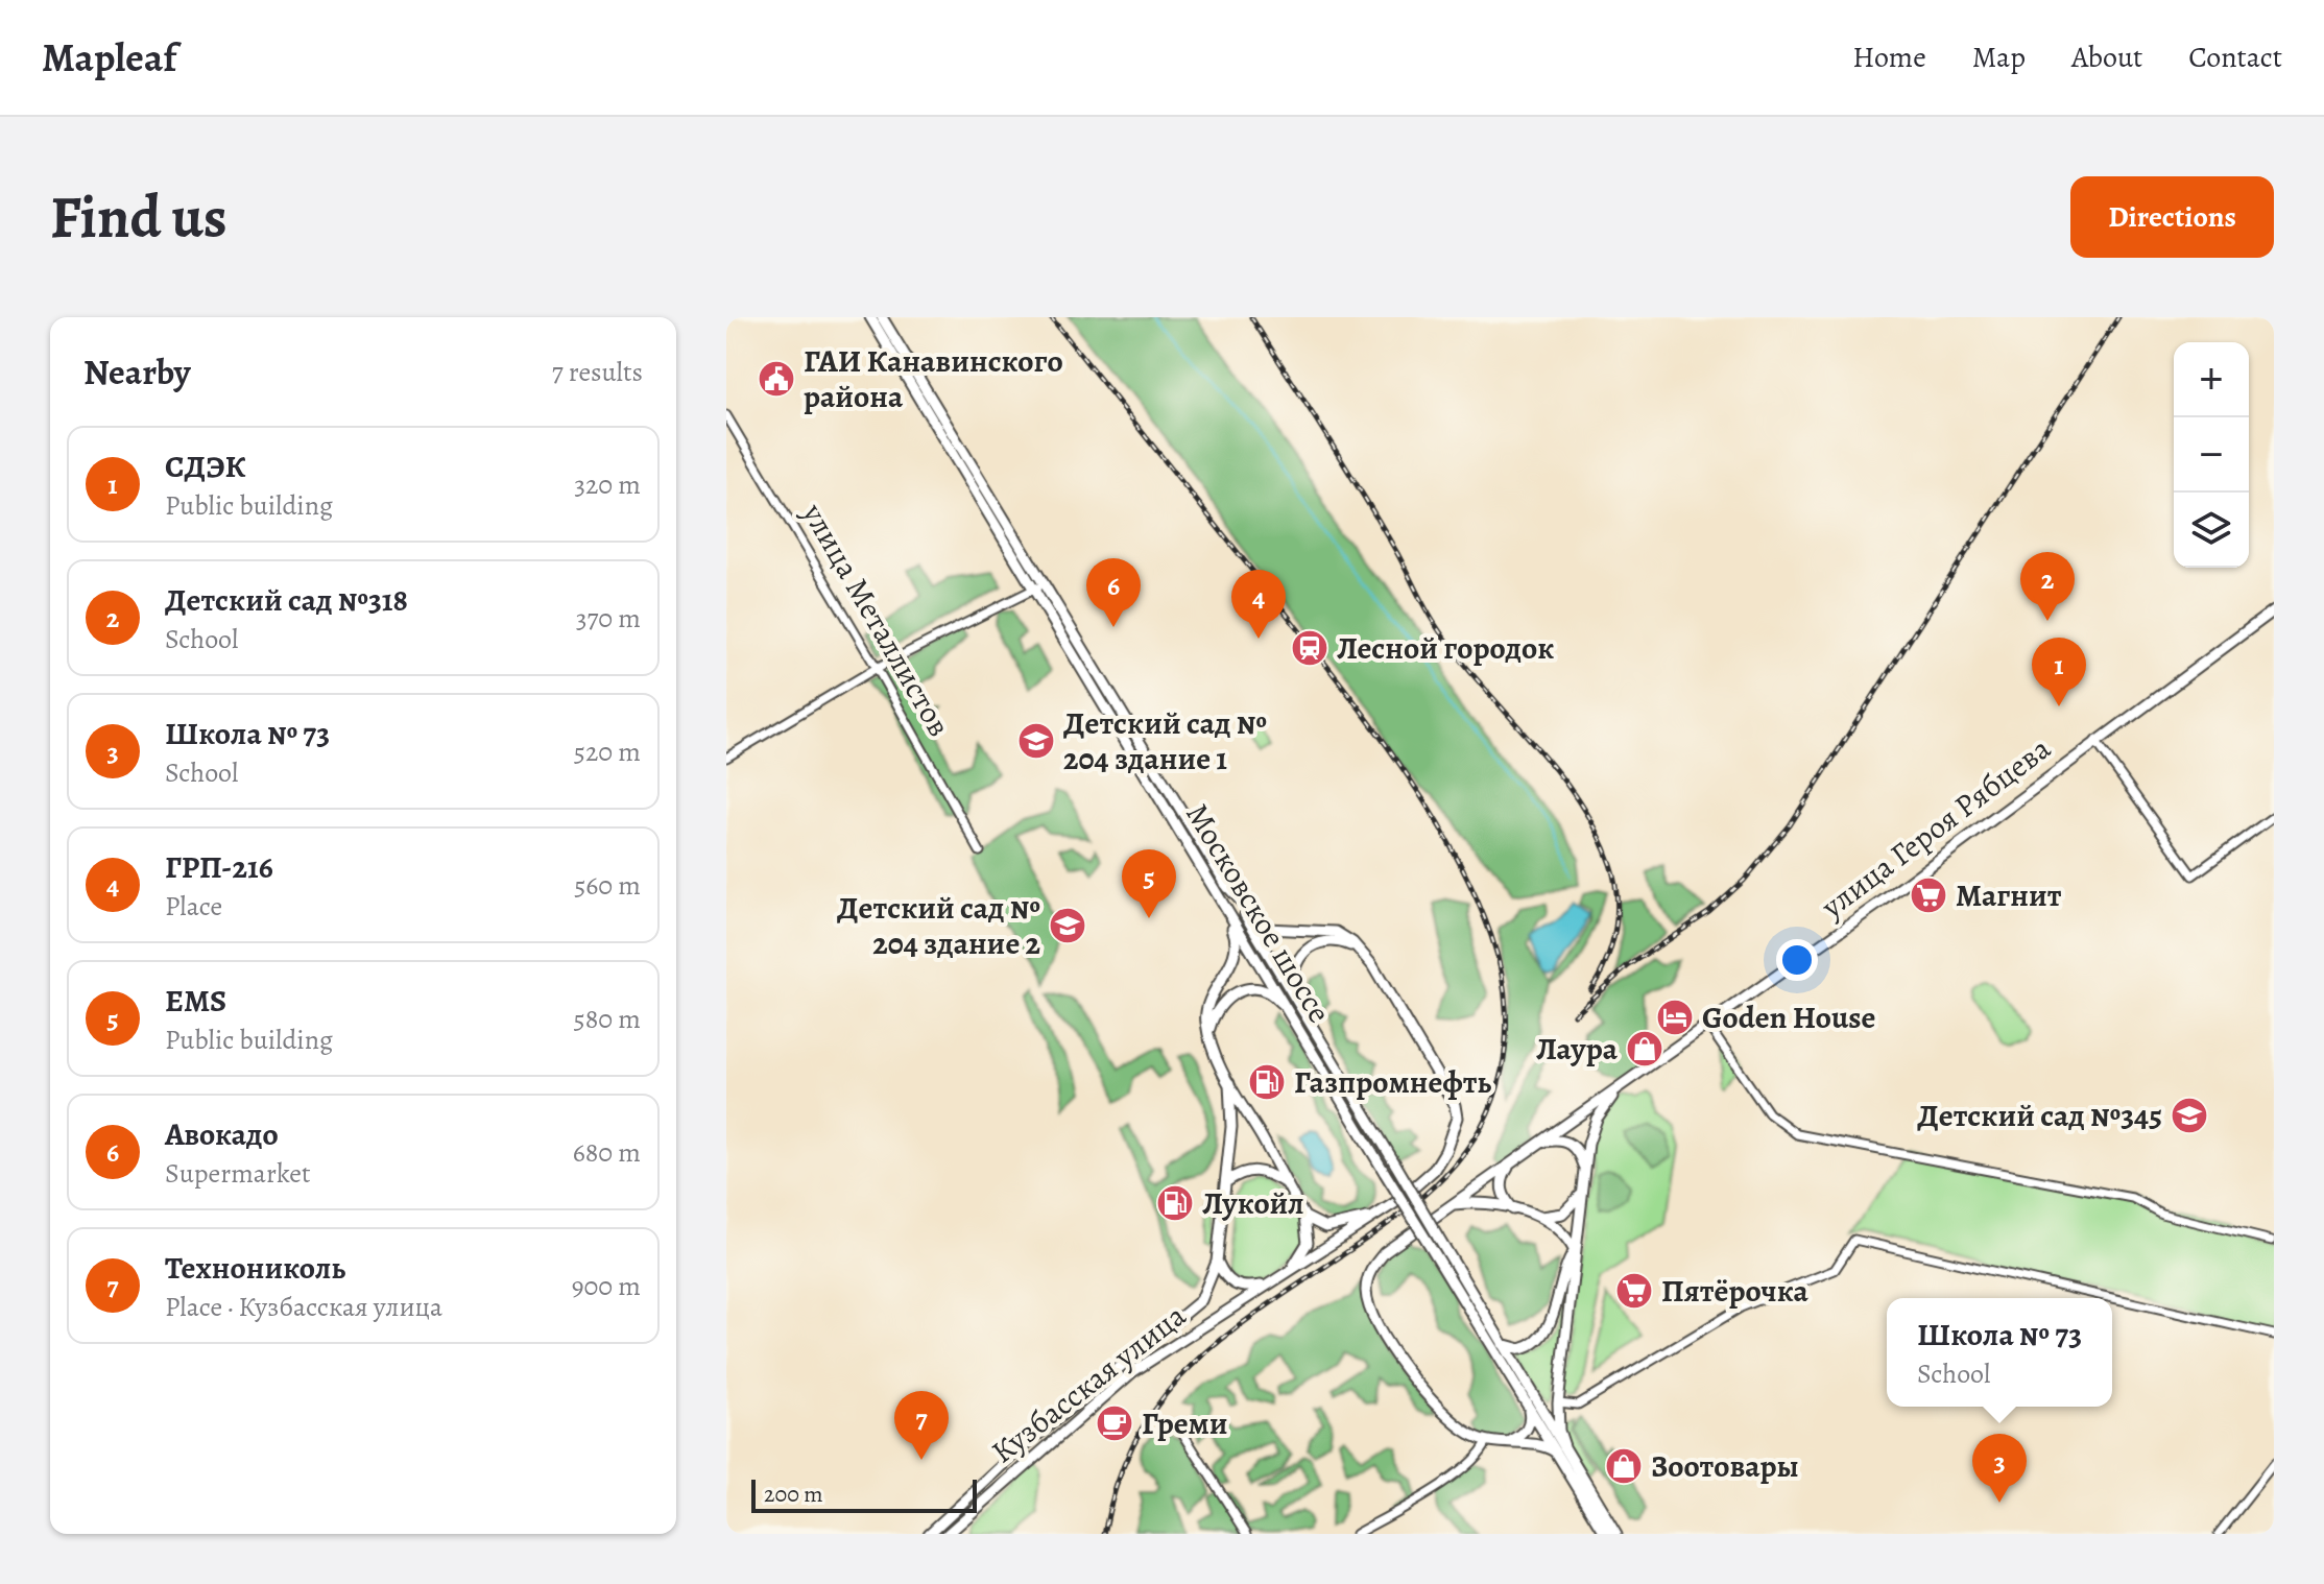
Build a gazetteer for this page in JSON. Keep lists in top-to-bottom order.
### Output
{
  "streets": {
    "main road": ["улица Героя Рябцева", "Московское шоссе", "Кузбасская улица"],
    "street": ["улица Металлистов"]
  },
  "places": {
    "public building": ["ГАИ Канавинского района"],
    "station": ["Лесной городок"],
    "school or university": ["Детский сад № 204 здание 1", "Детский сад № 204 здание 2", "Детский сад №345"],
    "supermarket": ["Магнит", "Пятёрочка"],
    "hotel": ["Goden House"],
    "shop": ["Лаура", "Зоотовары"],
    "fuel station": ["Газпромнефть", "Лукойл"],
    "cafe": ["Греми"]
  },
  "scale_bar": "200 m",
  "page": {
    "header": "Mapleaf",
    "nav": [
      "Home",
      "Map",
      "About",
      "Contact"
    ],
    "buttons": "Directions",
    "title": "Find us",
    "heading": ["Nearby", "7 results"],
    "map_buttons": ["+", "−"],
    "list": [
      {
        "mark": "1",
        "name": "СДЭК",
        "note": "Public building",
        "value": "320 m"
      },
      {
        "mark": "2",
        "name": "Детский сад №318",
        "note": "School",
        "value": "370 m"
      },
      {
        "mark": "3",
        "name": "Школа № 73",
        "note": "School",
        "value": "520 m"
      },
      {
        "mark": "4",
        "name": "ГРП-216",
        "note": "Place",
        "value": "560 m"
      },
      {
        "mark": "5",
        "name": "EMS",
        "note": "Public building",
        "value": "580 m"
      },
      {
        "mark": "6",
        "name": "Авокадо",
        "note": "Supermarket",
        "value": "680 m"
      },
      {
        "mark": "7",
        "name": "Технониколь",
        "note": "Place · Кузбасская улица",
        "value": "900 m"
      }
    ],
    "pins": [
      "2",
      "6",
      "4",
      "1",
      "5",
      "7",
      "3"
    ],
    "popup": ["Школа № 73", "School"],
    "scale": "200 m"
  }
}
